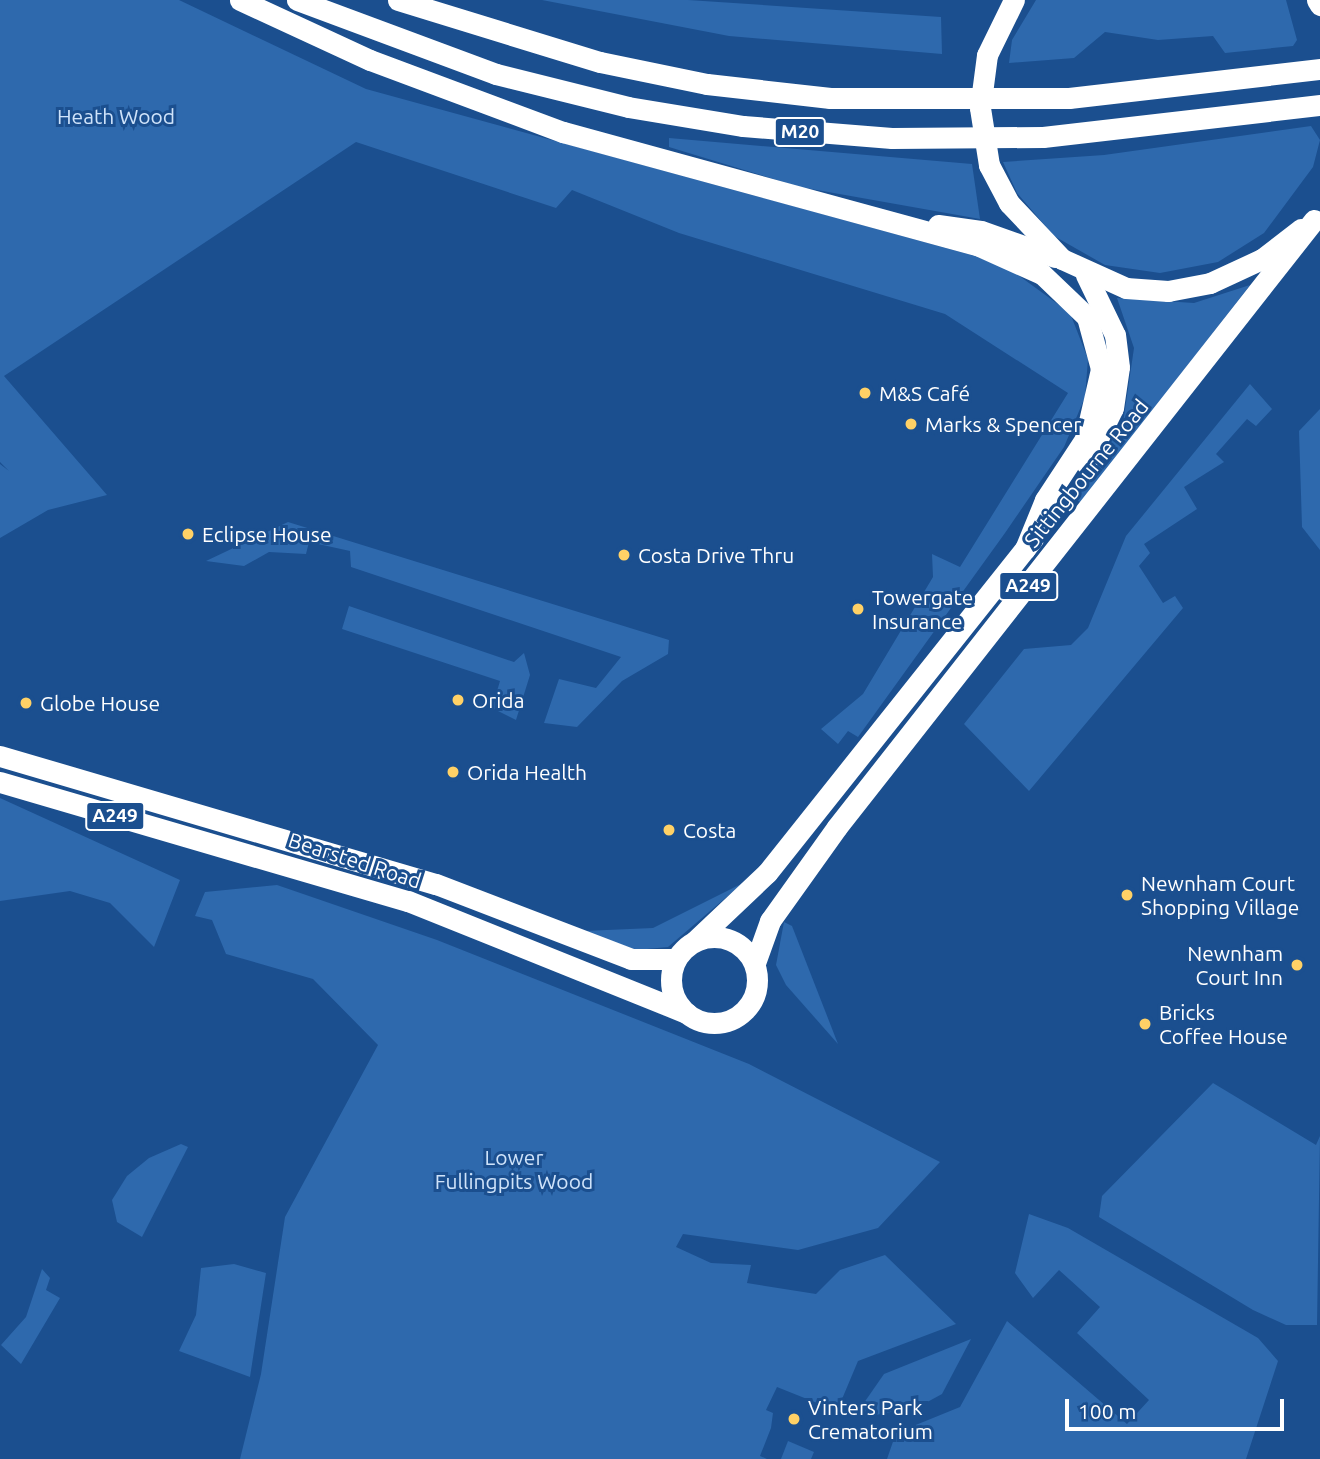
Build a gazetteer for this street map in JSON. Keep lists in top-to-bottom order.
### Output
{
  "streets": {
    "highway": [
      "M20",
      "Sittingbourne Road",
      "A249",
      "Bearsted Road"
    ]
  },
  "crossings": [
    ["Sittingbourne Road", "Bearsted Road"]
  ],
  "parks": ["Heath Wood", "Lower Fullingpits Wood"],
  "places": [
    "M&S Café",
    "Marks & Spencer",
    "Eclipse House",
    "Costa Drive Thru",
    "Towergate Insurance",
    "Orida",
    "Globe House",
    "Orida Health",
    "Costa",
    "Newnham Court Shopping Village",
    "Newnham Court Inn",
    "Bricks Coffee House",
    "Vinters Park Crematorium"
  ],
  "scale_bar": "100 m"
}
